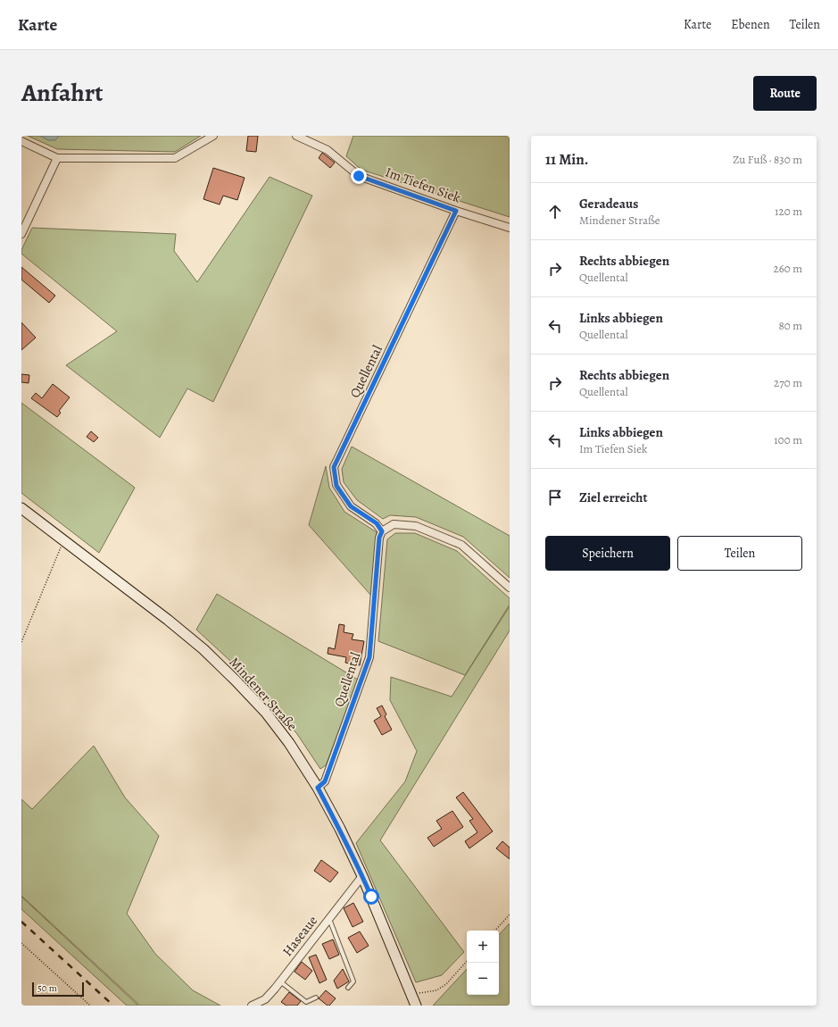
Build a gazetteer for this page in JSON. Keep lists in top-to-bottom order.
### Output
{
  "streets": {
    "main road": ["Mindener Straße"],
    "street": ["Im Tiefen Siek", "Quellental", "Haseaue"]
  },
  "crossings": [
    ["Im Tiefen Siek", "Quellental"],
    ["Quellental", "Mindener Straße"],
    ["Mindener Straße", "Haseaue"]
  ],
  "scale_bar": "50 m",
  "page": {
    "header": "Karte",
    "nav": ["Karte", "Ebenen", "Teilen"],
    "title": "Anfahrt",
    "buttons": [
      "Route",
      ["Speichern", "Teilen"]
    ],
    "heading": ["11 Min.", "Zu Fuß · 830 m"],
    "list": [
      ["Geradeaus", "Mindener Straße", "120 m"],
      ["Rechts abbiegen", "Quellental", "260 m"],
      ["Links abbiegen", "Quellental", "80 m"],
      ["Rechts abbiegen", "Quellental", "270 m"],
      ["Links abbiegen", "Im Tiefen Siek", "100 m"],
      "Ziel erreicht"
    ],
    "map_buttons": ["+", "−"],
    "scale": "50 m"
  }
}
